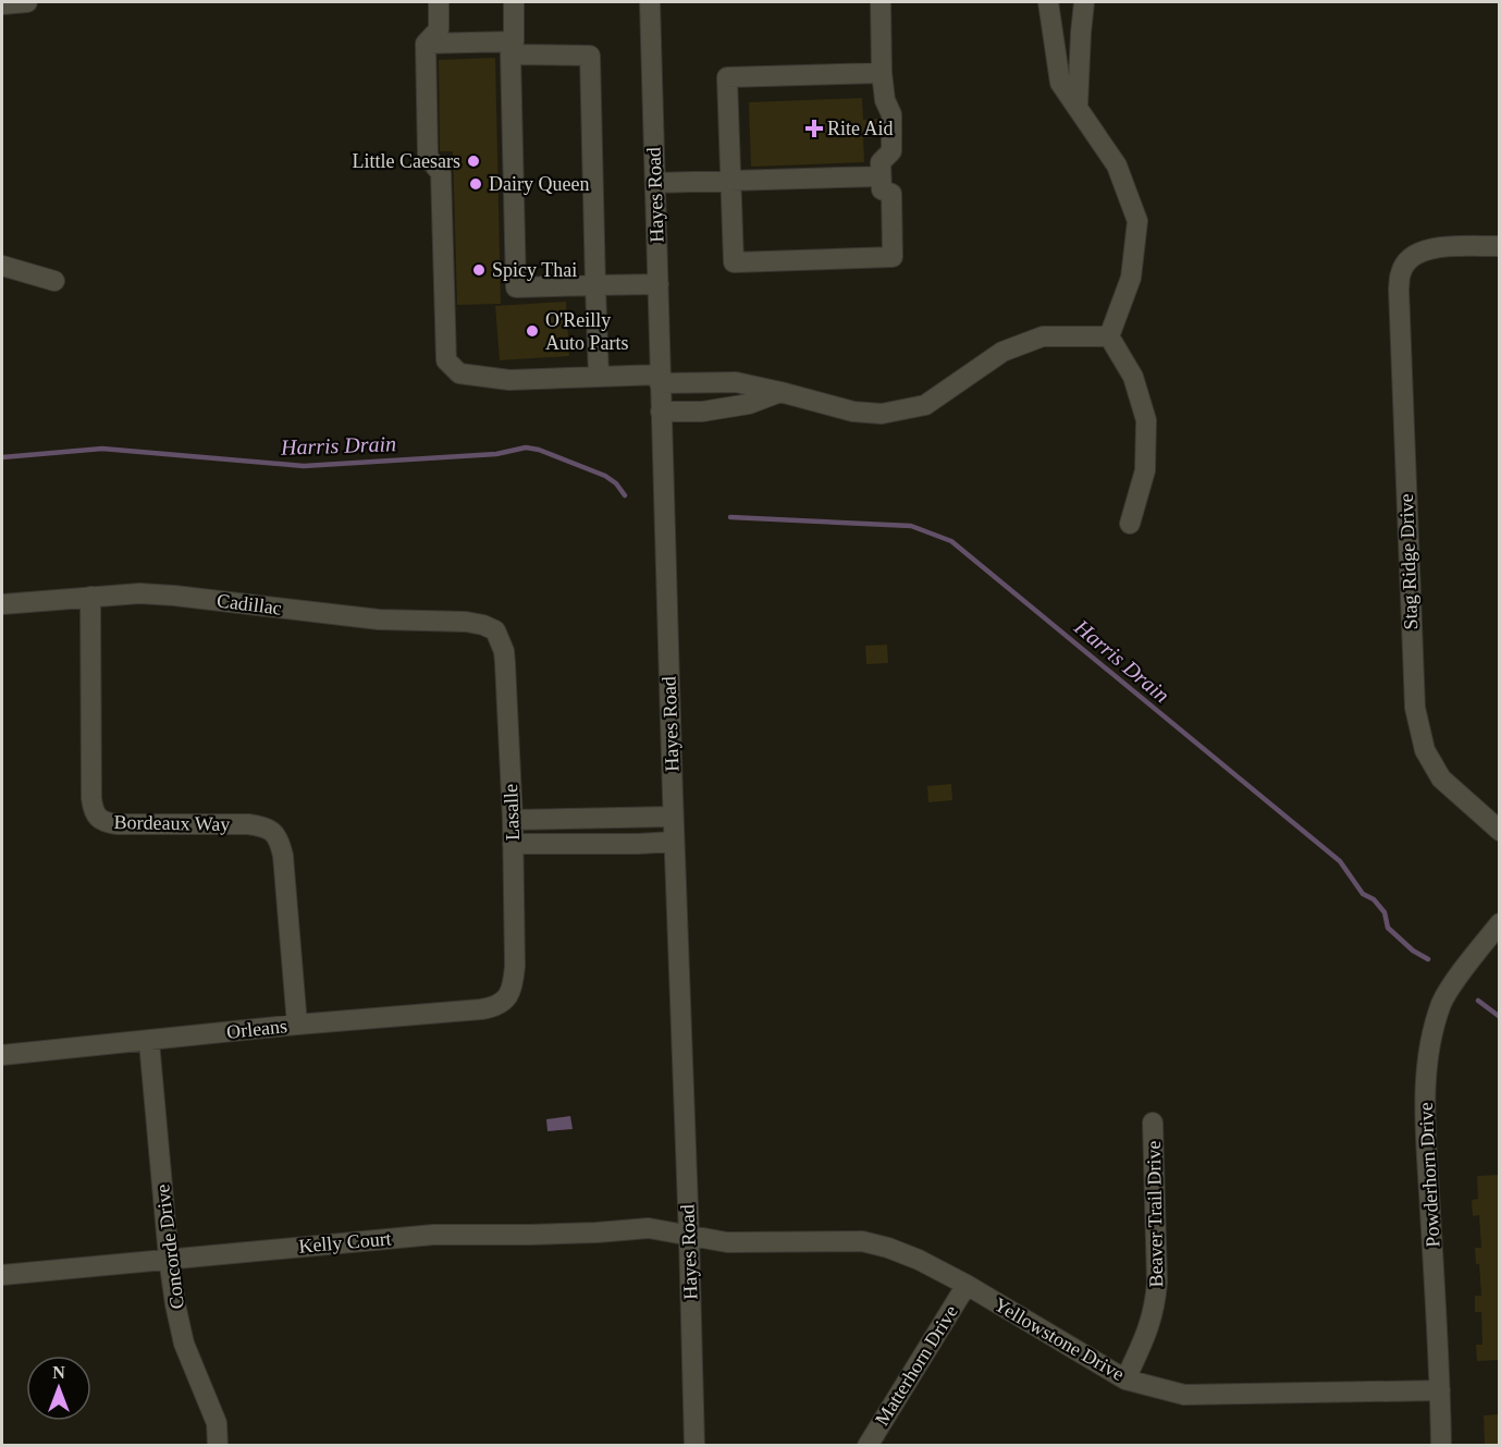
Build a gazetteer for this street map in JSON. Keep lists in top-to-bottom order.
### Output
{
  "streets": {
    "street": [
      "Hayes Road",
      "Stag Ridge Drive",
      "Cadillac",
      "Lasalle",
      "Bordeaux Way",
      "Orleans",
      "Powderhorn Drive",
      "Beaver Trail Drive",
      "Kelly Court",
      "Concorde Drive",
      "Yellowstone Drive",
      "Matterhorn Drive"
    ]
  },
  "crossings": [
    ["Hayes Road", "Kelly Court"],
    ["Hayes Road", "Yellowstone Drive"],
    ["Cadillac", "Lasalle"],
    ["Cadillac", "Bordeaux Way"],
    ["Lasalle", "Orleans"],
    ["Bordeaux Way", "Orleans"],
    ["Orleans", "Concorde Drive"],
    ["Powderhorn Drive", "Yellowstone Drive"],
    ["Beaver Trail Drive", "Yellowstone Drive"],
    ["Kelly Court", "Concorde Drive"],
    ["Kelly Court", "Yellowstone Drive"],
    ["Yellowstone Drive", "Matterhorn Drive"]
  ],
  "water": ["Harris Drain"],
  "places": {
    "health": ["Rite Aid"],
    "other": [
      "Little Caesars",
      "Dairy Queen",
      "Spicy Thai",
      "O'Reilly Auto Parts"
    ]
  },
  "north": "top"
}
